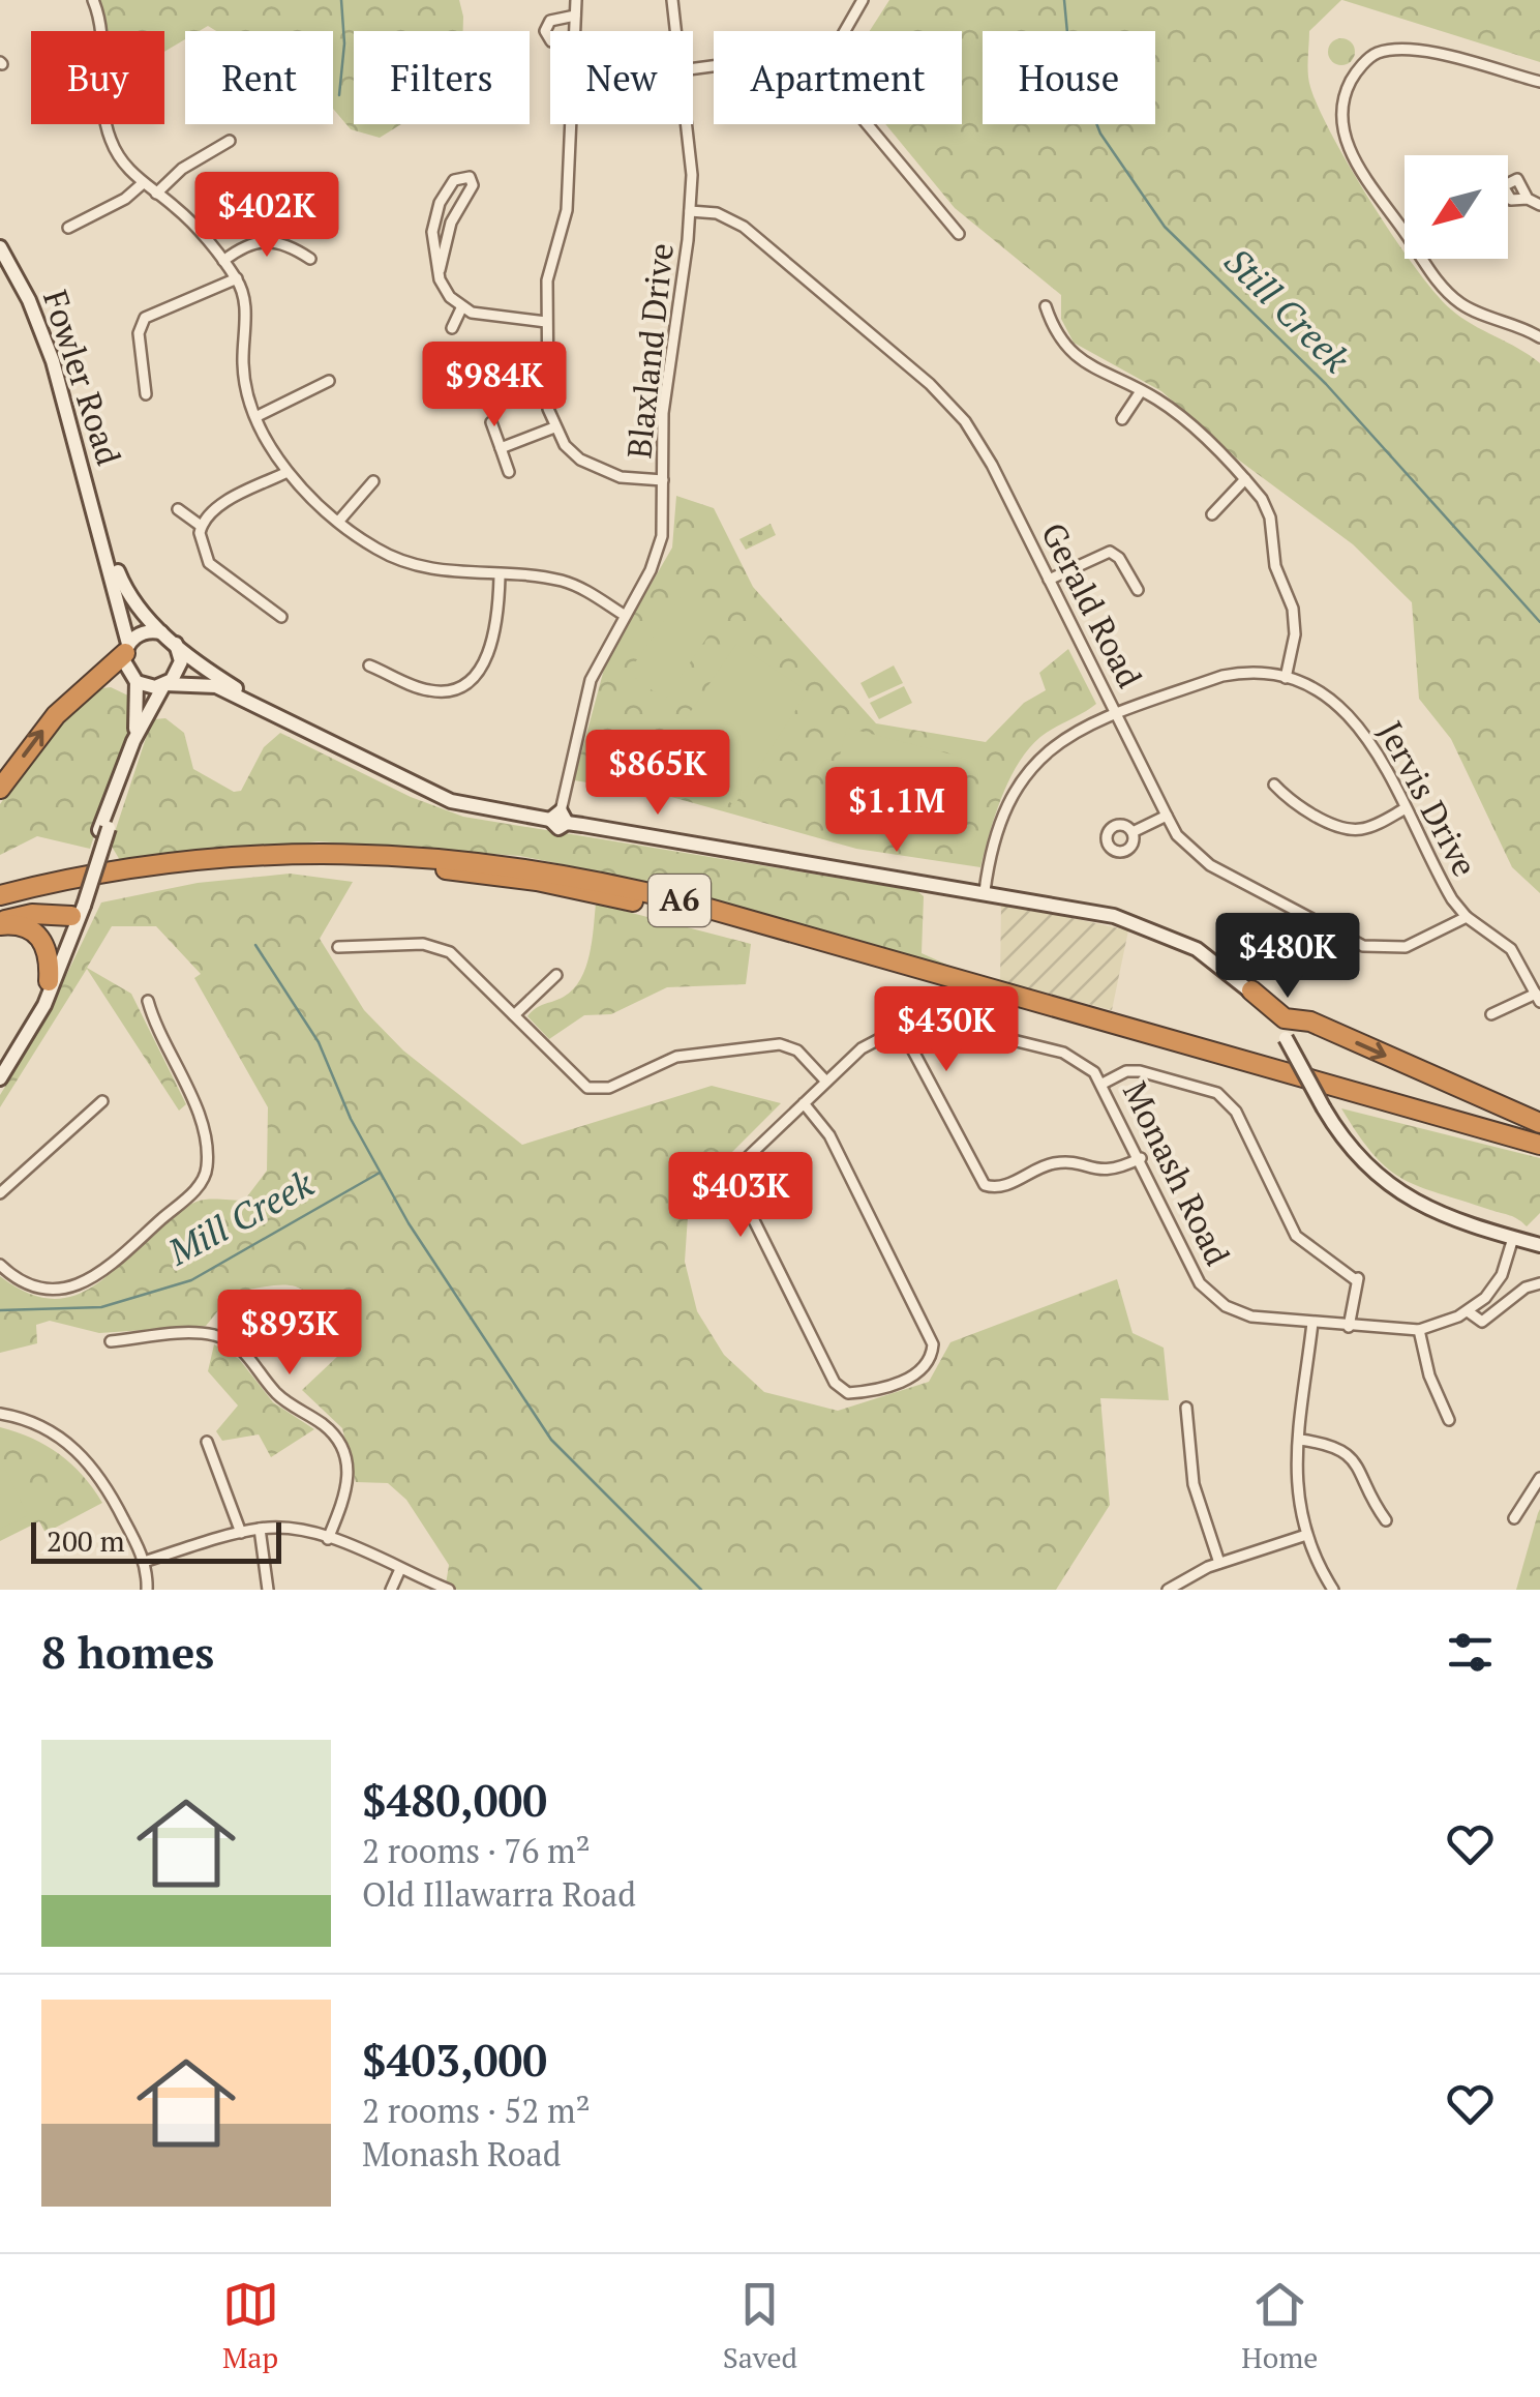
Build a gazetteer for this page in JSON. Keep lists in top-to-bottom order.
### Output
{
  "streets": {
    "highway": ["A6"],
    "street": [
      "Blaxland Drive",
      "Fowler Road",
      "Gerald Road",
      "Jervis Drive",
      "Monash Road"
    ]
  },
  "crossings": [
    ["Blaxland Drive", "Gerald Road"],
    ["Gerald Road", "Jervis Drive"]
  ],
  "water": ["Still Creek", "Mill Creek"],
  "scale_bar": "200 m",
  "north": "bottom left",
  "page": {
    "chip": [
      "Buy",
      "Rent",
      "Filters",
      "New",
      "Apartment",
      "House"
    ],
    "price": [
      "$402K",
      "$984K",
      "$865K",
      "$1.1M",
      "$480K",
      "$430K",
      "$403K",
      "$893K"
    ],
    "scale": "200 m",
    "heading": "8 homes",
    "list": [
      {
        "name": "$480,000",
        "note": "2 rooms · 76 m² · Old Illawarra Road"
      },
      {
        "name": "$403,000",
        "note": "2 rooms · 52 m² · Monash Road"
      }
    ],
    "tabs": ["Map", "Saved", "Home"]
  }
}
